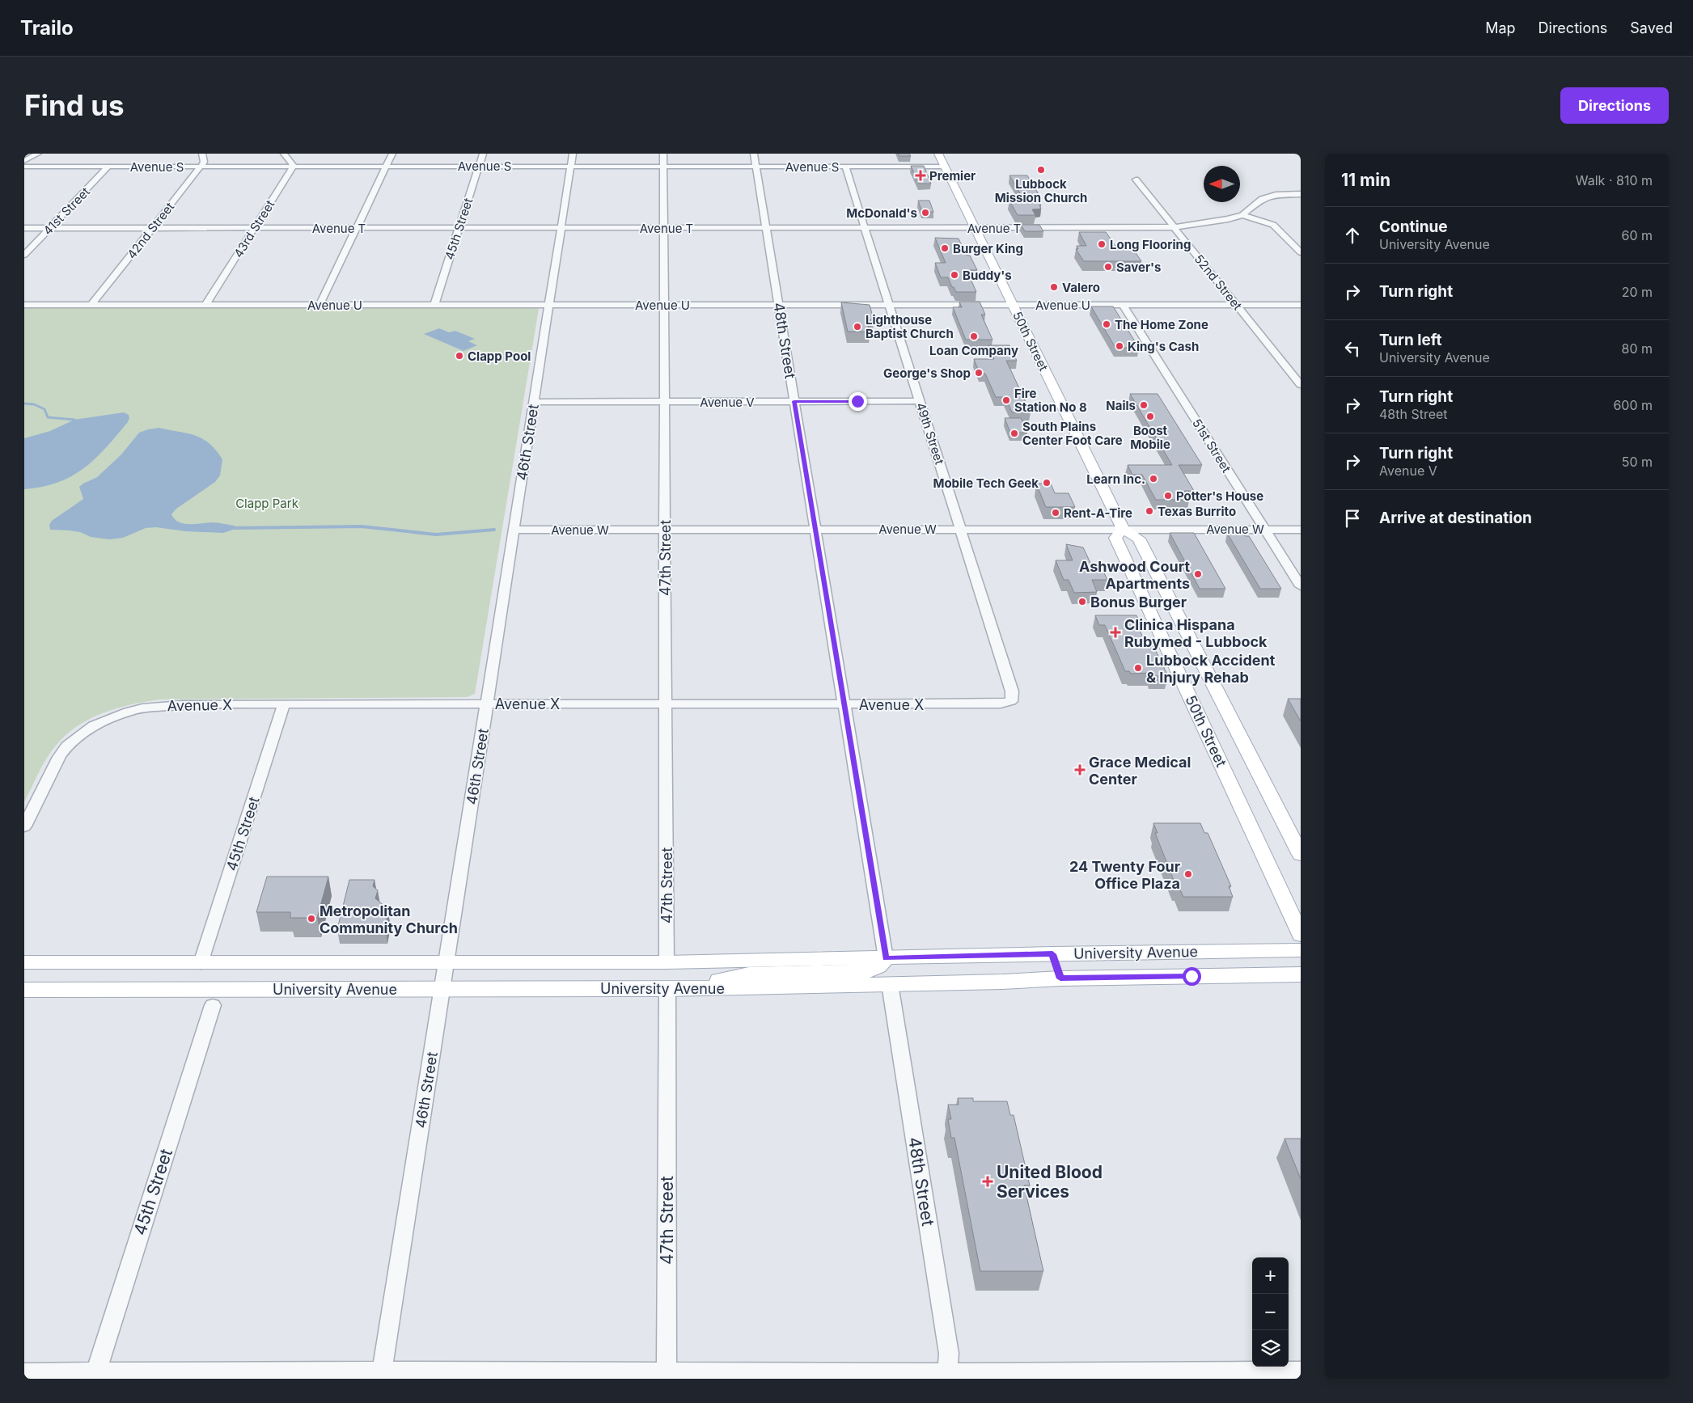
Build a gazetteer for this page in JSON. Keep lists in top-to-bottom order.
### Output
{
  "streets": {
    "main road": ["50th Street", "University Avenue"],
    "street": [
      "Avenue S",
      "41st Street",
      "Avenue T",
      "43rd Street",
      "45th Street",
      "42nd Street",
      "52nd Street",
      "Avenue U",
      "48th Street",
      "Avenue V",
      "49th Street",
      "46th Street",
      "51st Street",
      "Avenue W",
      "47th Street",
      "Avenue X"
    ]
  },
  "crossings": [
    ["Avenue S", "41st Street"],
    ["Avenue S", "43rd Street"],
    ["Avenue S", "45th Street"],
    ["Avenue S", "42nd Street"],
    ["Avenue S", "48th Street"],
    ["Avenue S", "50th Street"],
    ["Avenue S", "49th Street"],
    ["Avenue S", "46th Street"],
    ["Avenue S", "47th Street"],
    ["41st Street", "Avenue T"],
    ["Avenue T", "43rd Street"],
    ["Avenue T", "45th Street"],
    ["Avenue T", "42nd Street"],
    ["Avenue T", "52nd Street"],
    ["Avenue T", "48th Street"],
    ["Avenue T", "50th Street"],
    ["Avenue T", "49th Street"],
    ["Avenue T", "46th Street"],
    ["Avenue T", "47th Street"],
    ["43rd Street", "Avenue U"],
    ["45th Street", "Avenue U"],
    ["45th Street", "Avenue X"],
    ["45th Street", "University Avenue"],
    ["42nd Street", "Avenue U"],
    ["52nd Street", "Avenue U"],
    ["Avenue U", "48th Street"],
    ["Avenue U", "50th Street"],
    ["Avenue U", "49th Street"],
    ["Avenue U", "46th Street"],
    ["Avenue U", "51st Street"],
    ["Avenue U", "47th Street"],
    ["48th Street", "Avenue V"],
    ["48th Street", "Avenue W"],
    ["48th Street", "Avenue X"],
    ["48th Street", "University Avenue"],
    ["50th Street", "Avenue W"],
    ["Avenue V", "49th Street"],
    ["Avenue V", "46th Street"],
    ["Avenue V", "47th Street"],
    ["49th Street", "Avenue W"],
    ["49th Street", "Avenue X"],
    ["46th Street", "Avenue W"],
    ["46th Street", "Avenue X"],
    ["46th Street", "University Avenue"],
    ["51st Street", "Avenue W"],
    ["Avenue W", "47th Street"],
    ["47th Street", "Avenue X"],
    ["47th Street", "University Avenue"]
  ],
  "parks": ["Clapp Park"],
  "places": {
    "other": [
      "Lubbock Mission Church",
      "McDonald's",
      "Long Flooring",
      "Burger King",
      "Saver's",
      "Buddy's",
      "Valero",
      "The Home Zone",
      "Lighthouse Baptist Church",
      "Loan Company",
      "King's Cash",
      "Clapp Pool",
      "George's Shop",
      "Fire Station No 8",
      "Nails",
      "Boost Mobile",
      "South Plains Center Foot Care",
      "Learn Inc.",
      "Mobile Tech Geek",
      "Potter's House",
      "Texas Burrito",
      "Rent-A-Tire",
      "Ashwood Court Apartments",
      "Bonus Burger",
      "Lubbock Accident & Injury Rehab",
      "24 Twenty Four Office Plaza",
      "Metropolitan Community Church"
    ],
    "health": [
      "Premier",
      "Clinica Hispana Rubymed - Lubbock",
      "Grace Medical Center",
      "United Blood Services"
    ]
  },
  "north": "left",
  "page": {
    "header": "Trailo",
    "nav": ["Map", "Directions", "Saved"],
    "buttons": "Directions",
    "title": "Find us",
    "heading": ["11 min", "Walk · 810 m"],
    "list": [
      ["Continue", "University Avenue", "60 m"],
      ["Turn right", "20 m"],
      ["Turn left", "University Avenue", "80 m"],
      ["Turn right", "48th Street", "600 m"],
      ["Turn right", "Avenue V", "50 m"],
      "Arrive at destination"
    ],
    "map_buttons": ["+", "−"]
  }
}
